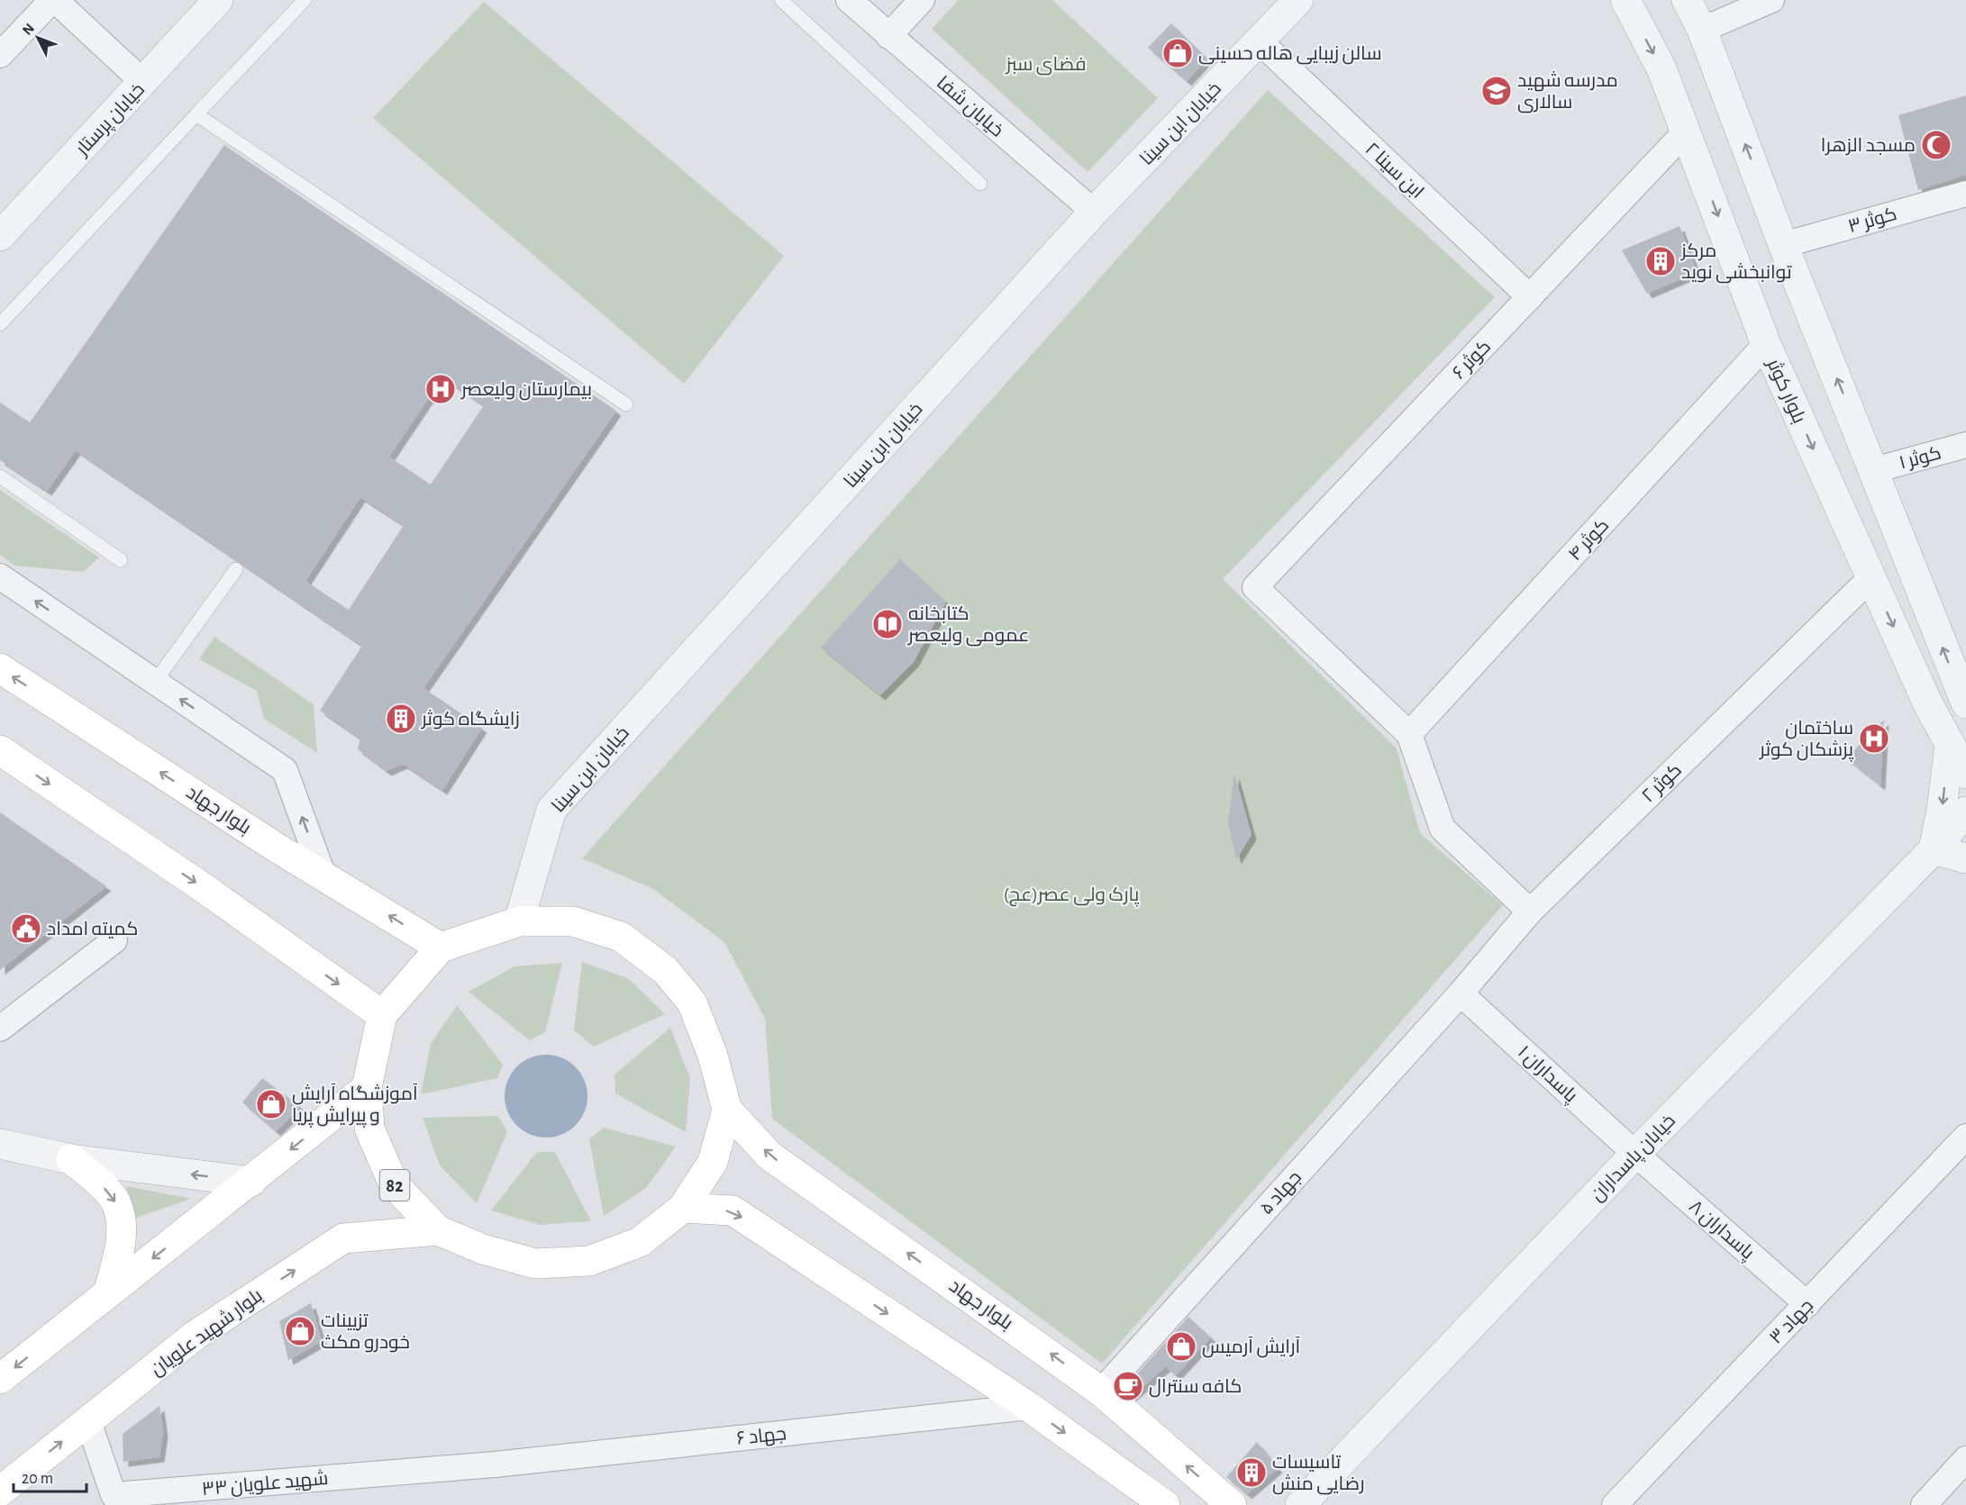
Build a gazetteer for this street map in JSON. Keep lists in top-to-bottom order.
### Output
{
  "streets": {
    "main road": ["بلوار جهاد", "82", "بلوار شهید علویان"],
    "street": [
      "خیابان شفا",
      "خیابان پرستار",
      "خیابان ابن سینا",
      "ابن سینا ۲",
      "کوثر ۳",
      "کوثر ۶",
      "بلوار کوثر",
      "کوثر ۱",
      "کوثر ۴",
      "کوثر ۲",
      "پاسداران ۱",
      "خیابان پاسداران",
      "جهاد ۵",
      "پاسداران ۸",
      "جهاد ۳",
      "جهاد ۶",
      "شهید علویان ۳۳"
    ]
  },
  "crossings": [
    ["خیابان شفا", "خیابان ابن سینا"],
    ["خیابان ابن سینا", "ابن سینا ۲"],
    ["ابن سینا ۲", "کوثر ۶"],
    ["کوثر ۶", "بلوار کوثر"],
    ["کوثر ۶", "کوثر ۴"],
    ["بلوار کوثر", "کوثر ۴"],
    ["بلوار کوثر", "کوثر ۲"],
    ["کوثر ۲", "پاسداران ۱"],
    ["کوثر ۲", "جهاد ۵"],
    ["بلوار جهاد", "82"],
    ["بلوار جهاد", "جهاد ۵"],
    ["پاسداران ۱", "خیابان پاسداران"],
    ["پاسداران ۱", "جهاد ۵"],
    ["پاسداران ۱", "پاسداران ۸"],
    ["خیابان پاسداران", "پاسداران ۸"],
    ["82", "بلوار شهید علویان"],
    ["پاسداران ۸", "جهاد ۳"],
    ["بلوار شهید علویان", "شهید علویان ۳۳"],
    ["جهاد ۶", "شهید علویان ۳۳"]
  ],
  "parks": ["فضای سبز", "پارک ولی عصر(عج)"],
  "places": {
    "shop": [
      "سالن زیبایی هاله حسینی",
      "آموزشگاه آرایش و پیرایش پریا",
      "تزیینات خودرو مکث",
      "آرایش آرمیس"
    ],
    "school or university": ["مدرسه شهید سالاری"],
    "mosque": ["مسجد الزهرا"],
    "building": ["مرکز توانبخشی نوید", "زایشگاه کوثر", "تاسیسات رضایی منش"],
    "hospital": ["بیمارستان ولیعصر", "ساختمان پزشکان کوثر"],
    "library": ["کتابخانه عمومی ولیعصر"],
    "public building": ["کمیته امداد"],
    "cafe": ["کافه سنترال"]
  },
  "scale_bar": "20 m",
  "north": "top left"
}
